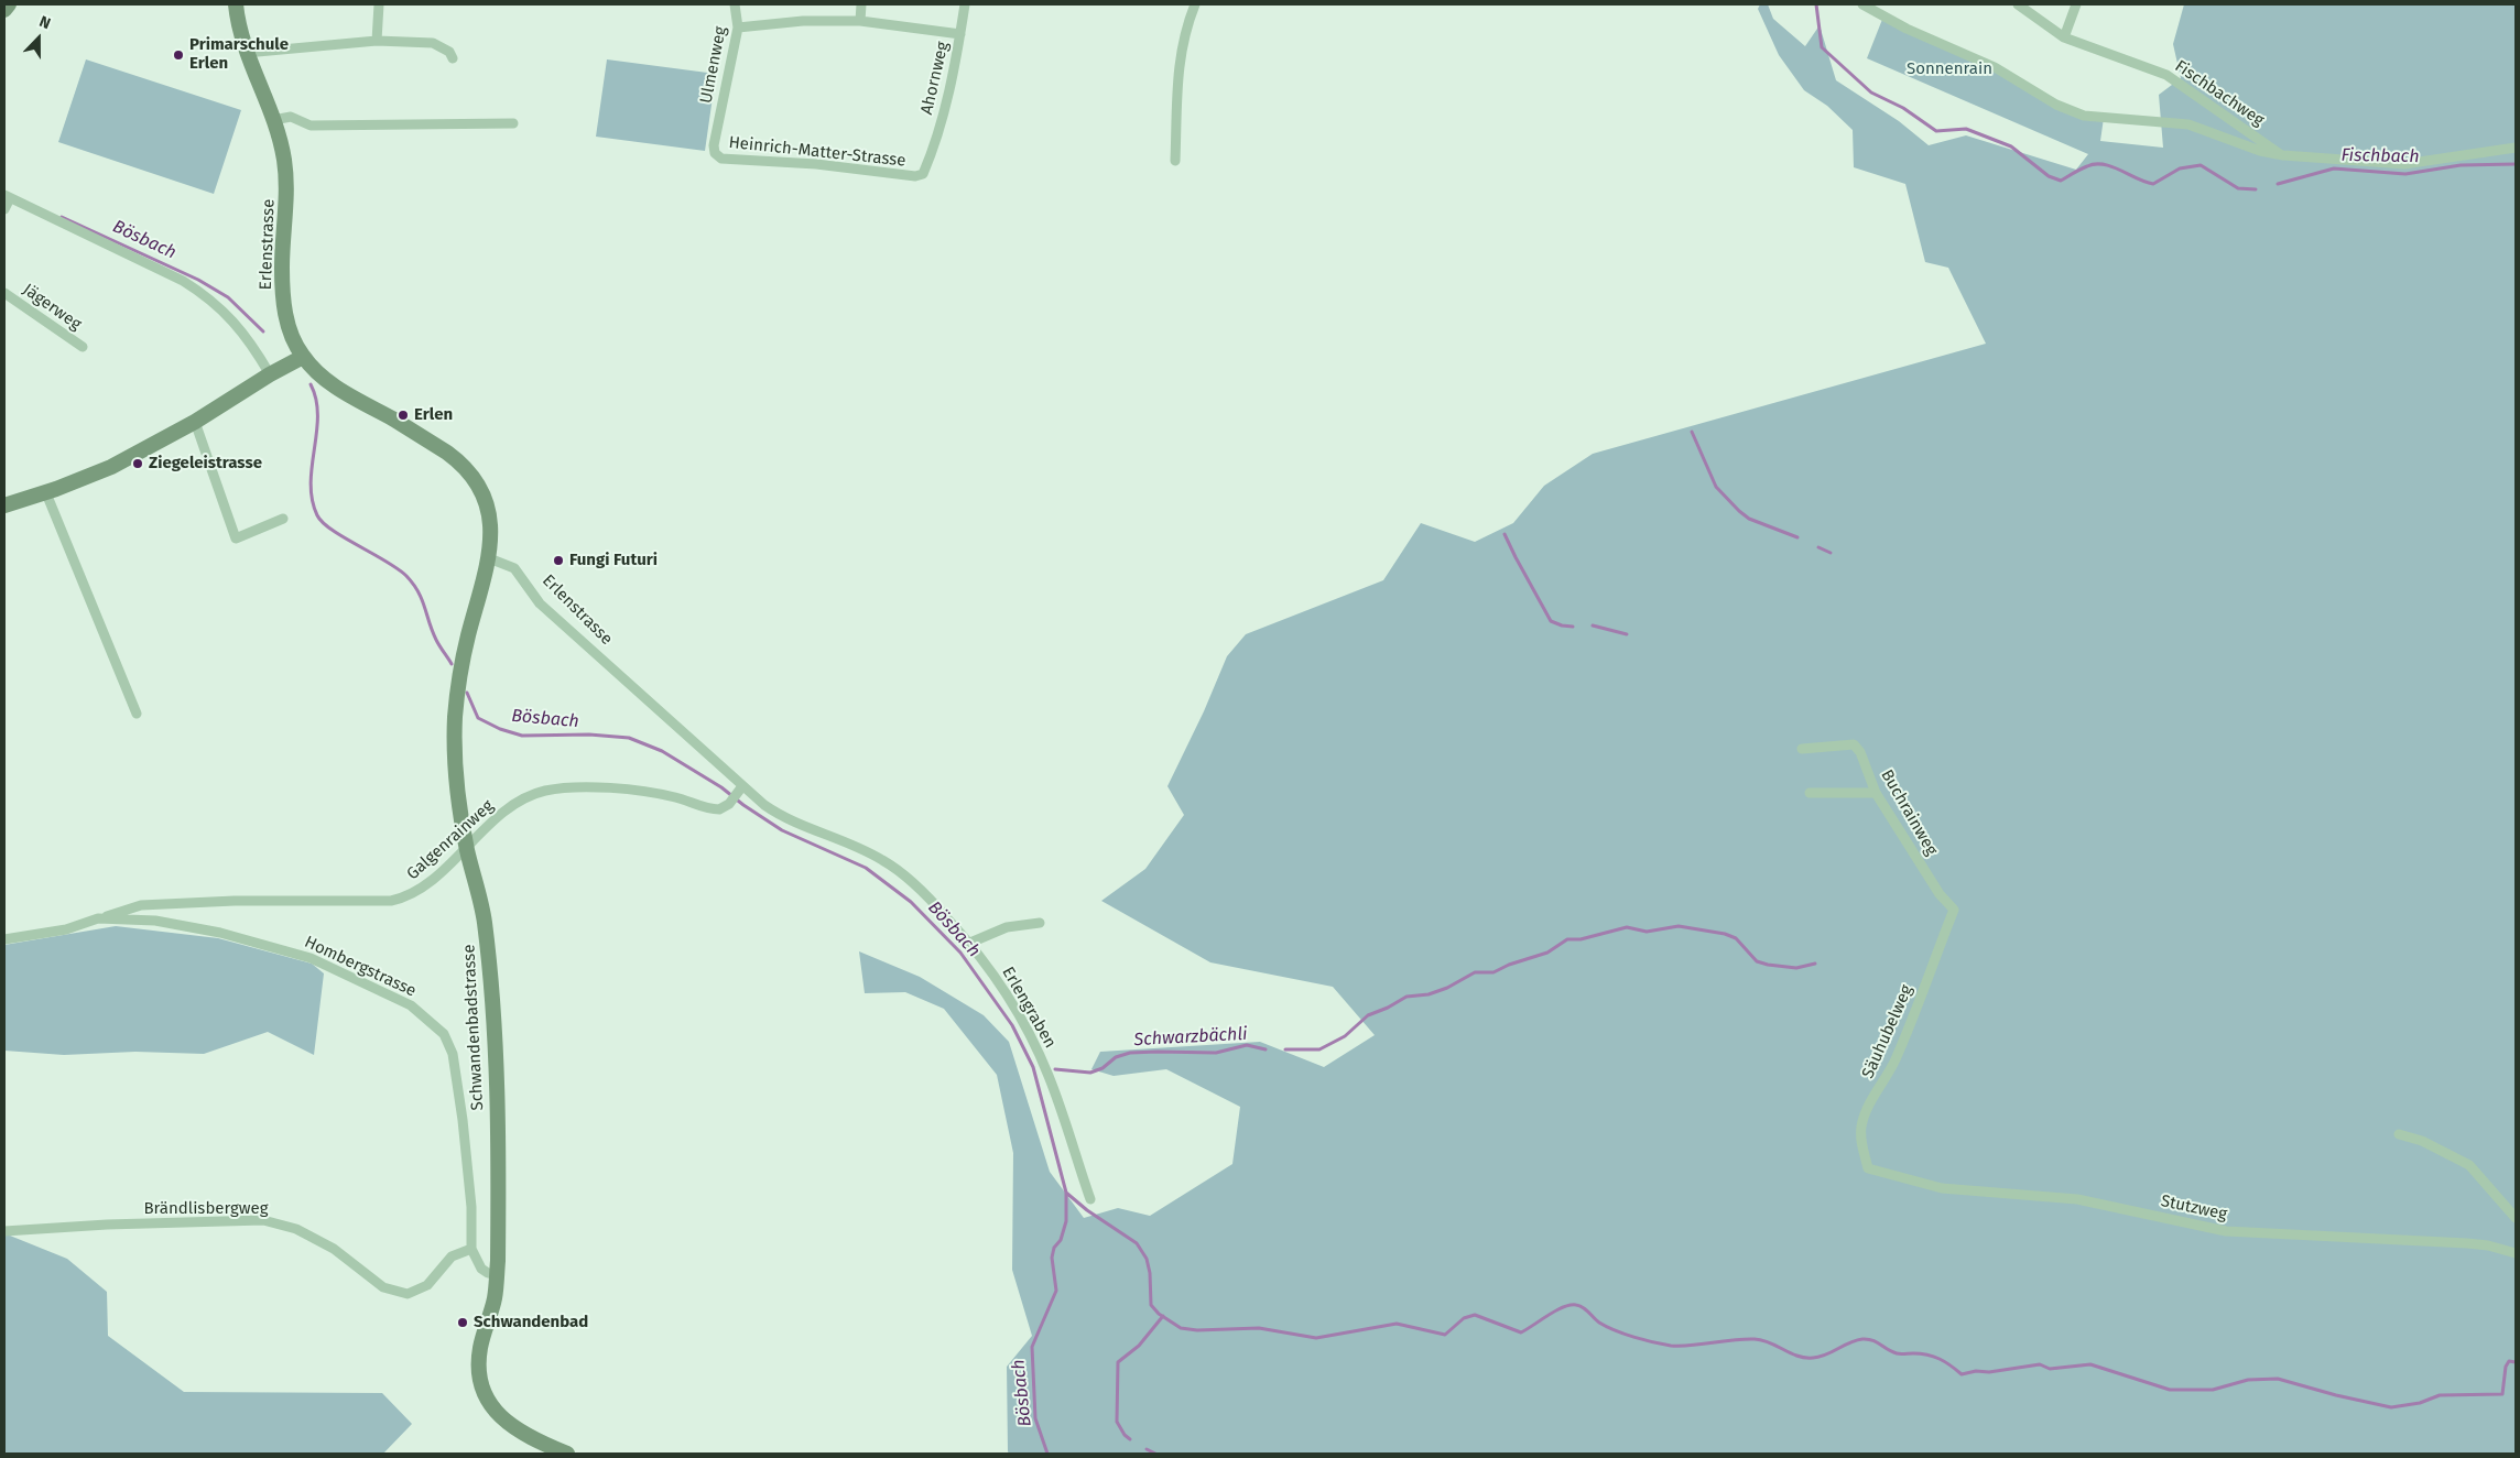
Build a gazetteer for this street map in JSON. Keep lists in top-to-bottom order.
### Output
{
  "streets": {
    "street": [
      "Ulmenweg",
      "Ahornweg",
      "Fischbachweg",
      "Heinrich-Matter-Strasse",
      "Erlenstrasse",
      "Jägerweg",
      "Buchrainweg",
      "Galgenrainweg",
      "Hombergstrasse",
      "Erlengraben",
      "Schwandenbadstrasse",
      "Säuhubelweg",
      "Stutzweg",
      "Brändlisbergweg"
    ]
  },
  "crossings": [
    ["Ulmenweg", "Heinrich-Matter-Strasse"],
    ["Ahornweg", "Heinrich-Matter-Strasse"],
    ["Erlenstrasse", "Galgenrainweg"],
    ["Erlenstrasse", "Erlengraben"],
    ["Erlenstrasse", "Schwandenbadstrasse"],
    ["Buchrainweg", "Säuhubelweg"],
    ["Galgenrainweg", "Hombergstrasse"],
    ["Galgenrainweg", "Erlengraben"],
    ["Galgenrainweg", "Schwandenbadstrasse"],
    ["Hombergstrasse", "Brändlisbergweg"],
    ["Säuhubelweg", "Stutzweg"]
  ],
  "water": ["Fischbach", "Bösbach", "Schwarzbächli"],
  "parks": ["Sonnenrain"],
  "places": [
    "Primarschule Erlen",
    "Erlen",
    "Ziegeleistrasse",
    "Fungi Futuri",
    "Schwandenbad"
  ],
  "north": "top"
}
